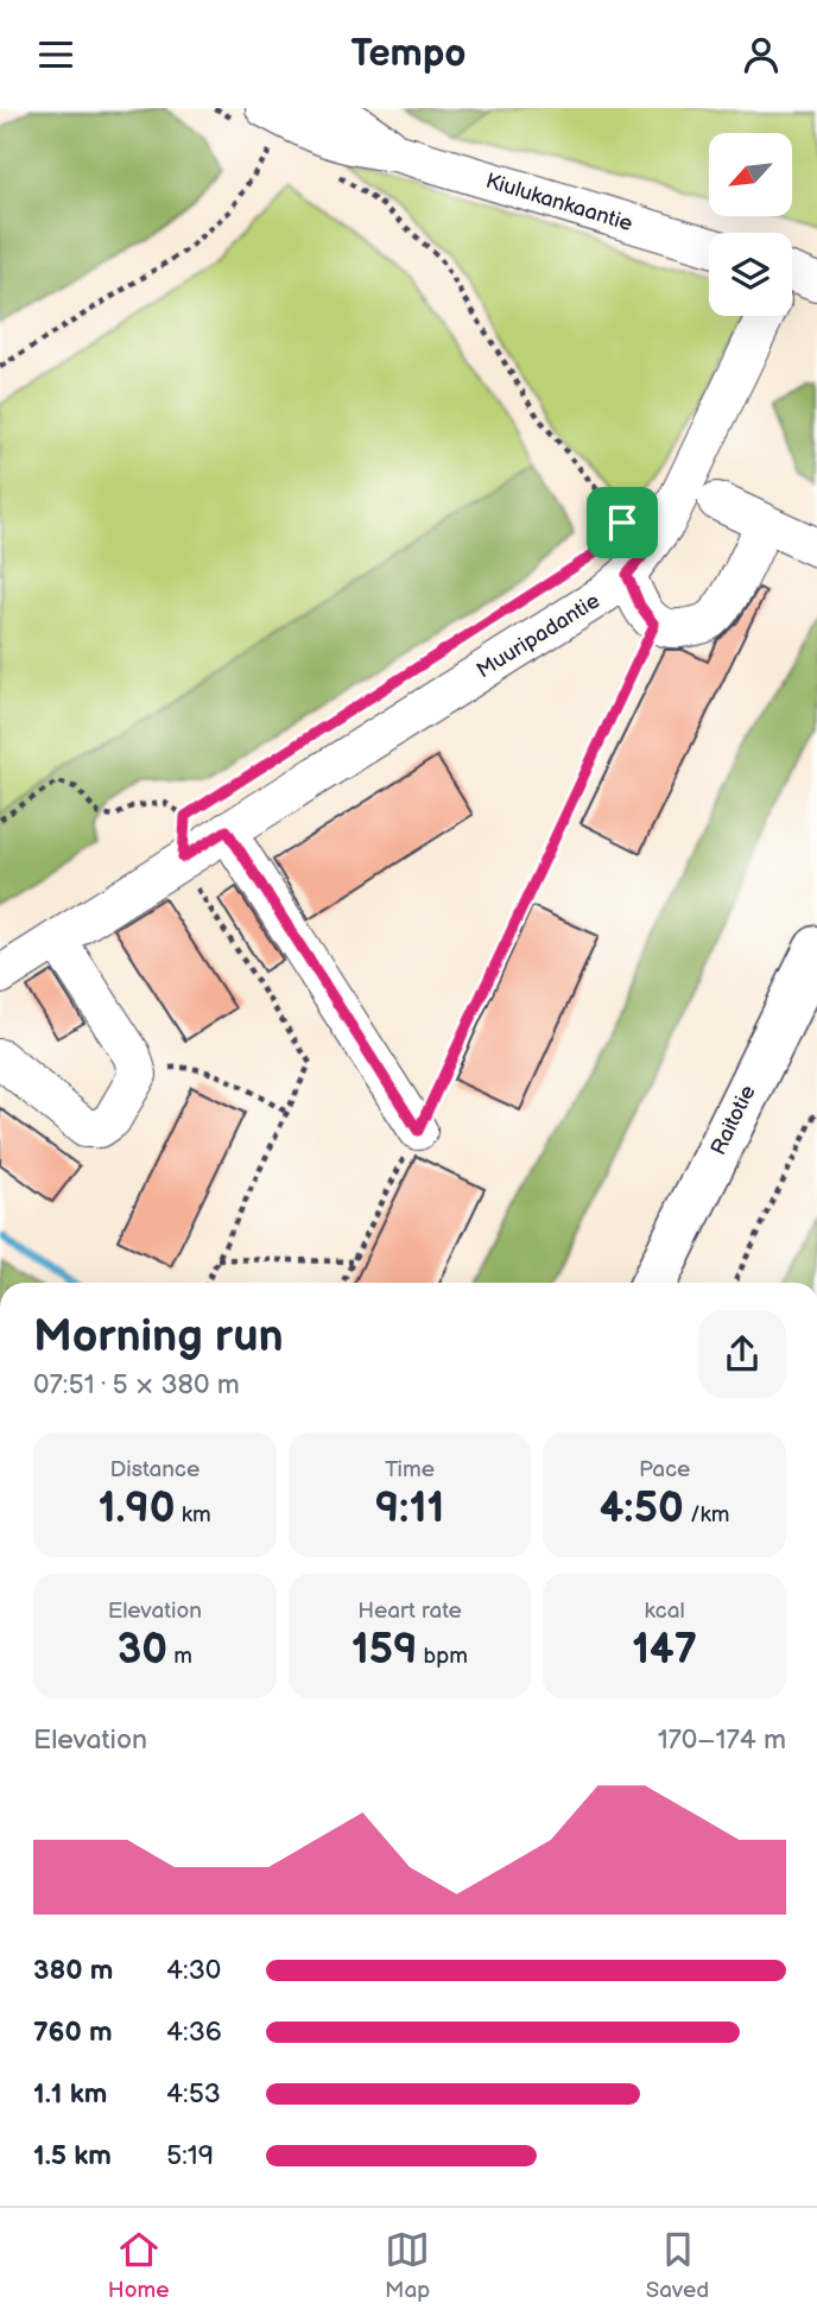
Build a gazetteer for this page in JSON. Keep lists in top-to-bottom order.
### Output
{
  "streets": {
    "main road": ["Raitotie"],
    "street": ["Kiulukankaantie", "Muuripadantie"]
  },
  "north": "bottom left",
  "page": {
    "header": "Tempo",
    "heading": ["Morning run", "07:51 · 5 × 380 m"],
    "stats": [
      ["Distance", "1.90 km"],
      ["Time", "9:11"],
      ["Pace", "4:50 /km"],
      ["Elevation", "30 m"],
      ["Heart rate", "159 bpm"],
      ["kcal", "147"]
    ],
    "chart": ["Elevation", "170–174 m"],
    "list": [
      {
        "name": "380 m",
        "note": "4:30"
      },
      {
        "name": "760 m",
        "note": "4:36"
      },
      {
        "name": "1.1 km",
        "note": "4:53"
      },
      {
        "name": "1.5 km",
        "note": "5:19"
      }
    ],
    "tabs": ["Home", "Map", "Saved"]
  }
}
